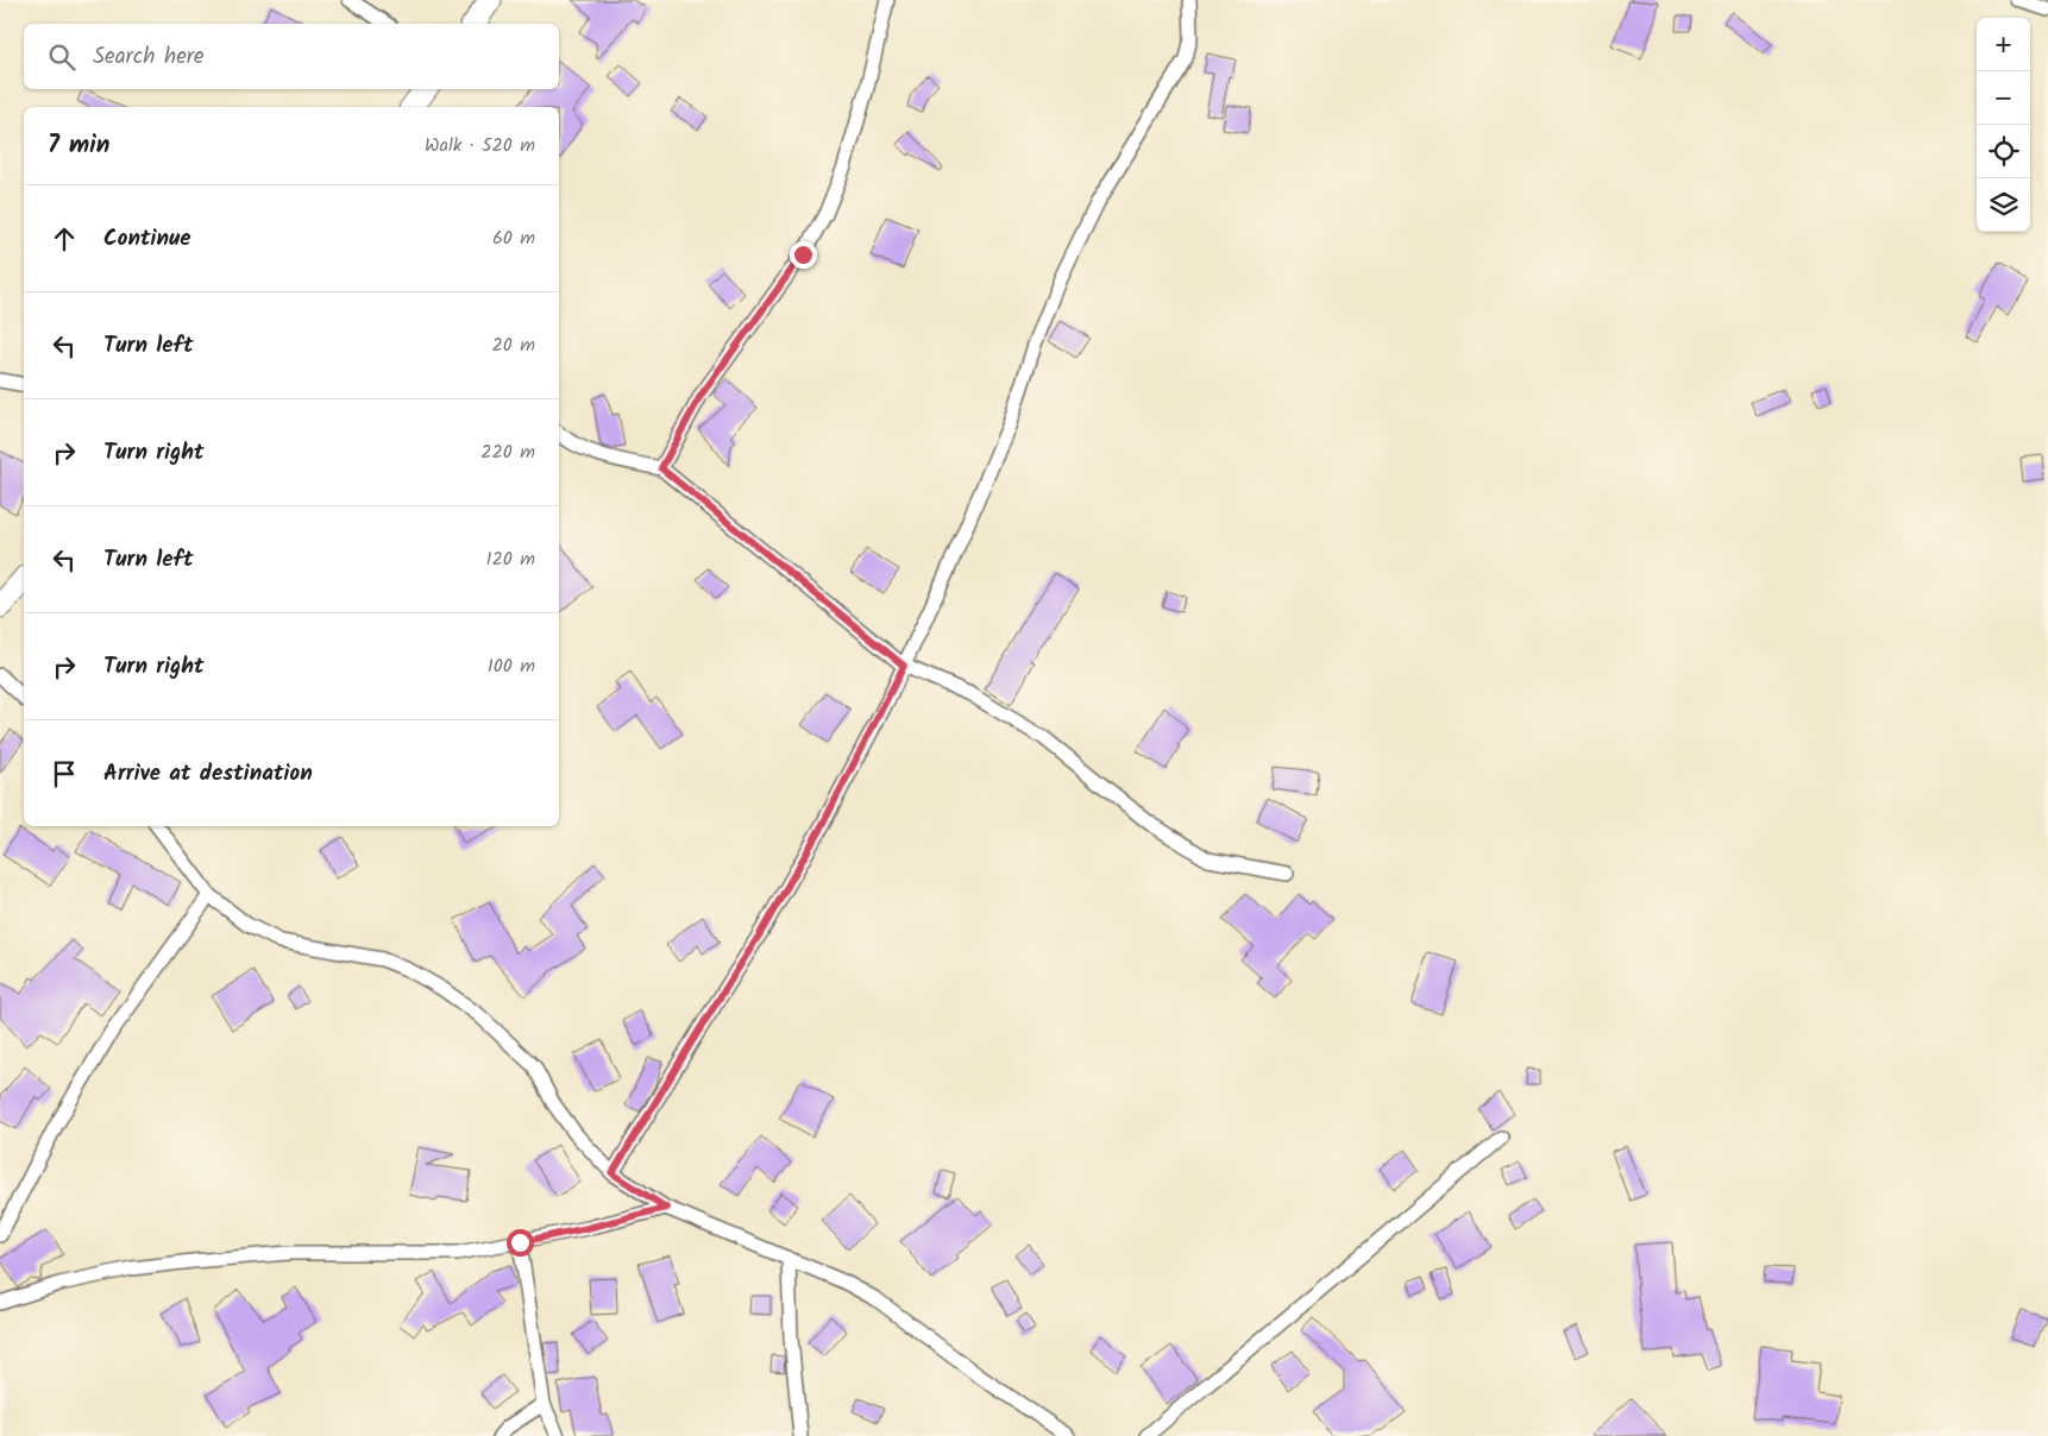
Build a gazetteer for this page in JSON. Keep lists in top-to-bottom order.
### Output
{
  "page": {
    "map_buttons": ["+", "−"],
    "search": "Search here",
    "heading": ["7 min", "Walk · 520 m"],
    "list": [
      ["Continue", "60 m"],
      ["Turn left", "20 m"],
      ["Turn right", "220 m"],
      ["Turn left", "120 m"],
      ["Turn right", "100 m"],
      "Arrive at destination"
    ]
  }
}
